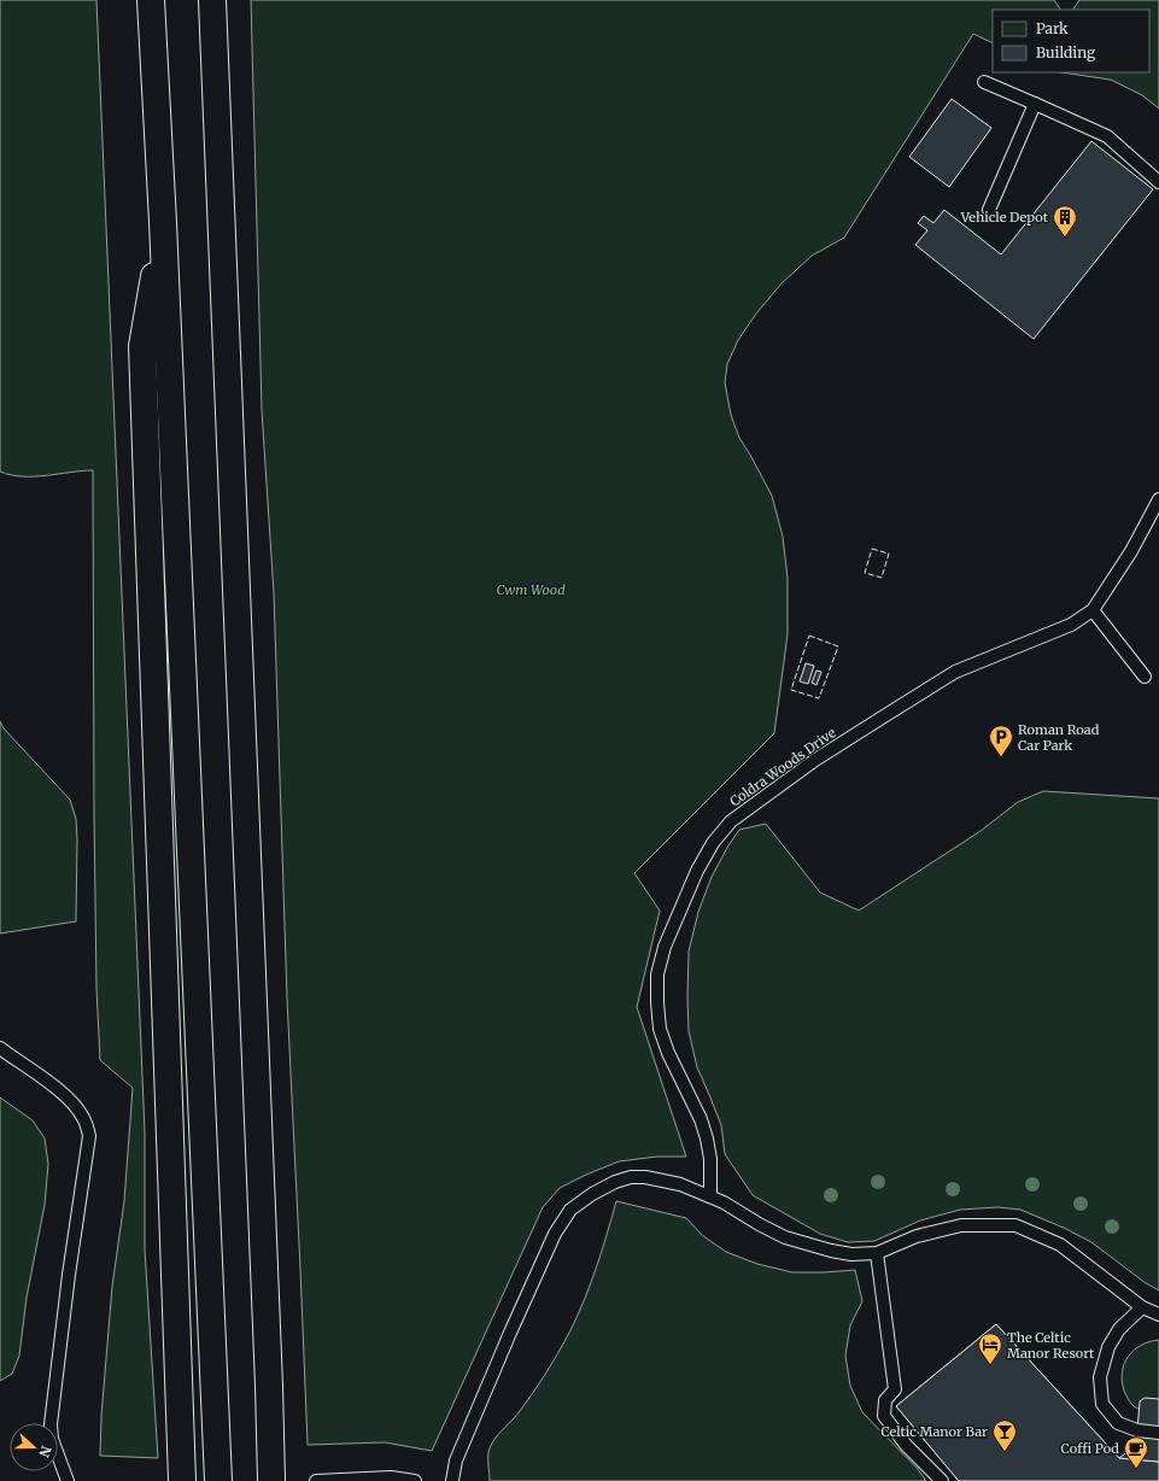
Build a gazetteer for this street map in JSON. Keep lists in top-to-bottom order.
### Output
{
  "streets": {
    "lane": ["Coldra Woods Drive"]
  },
  "parks": ["Cwm Wood"],
  "places": {
    "building": ["Vehicle Depot"],
    "parking": ["Roman Road Car Park"],
    "hotel": ["The Celtic Manor Resort"],
    "bar": ["Celtic Manor Bar"],
    "cafe": ["Coffi Pod"]
  },
  "legend": ["Park", "Building"],
  "north": "right"
}
